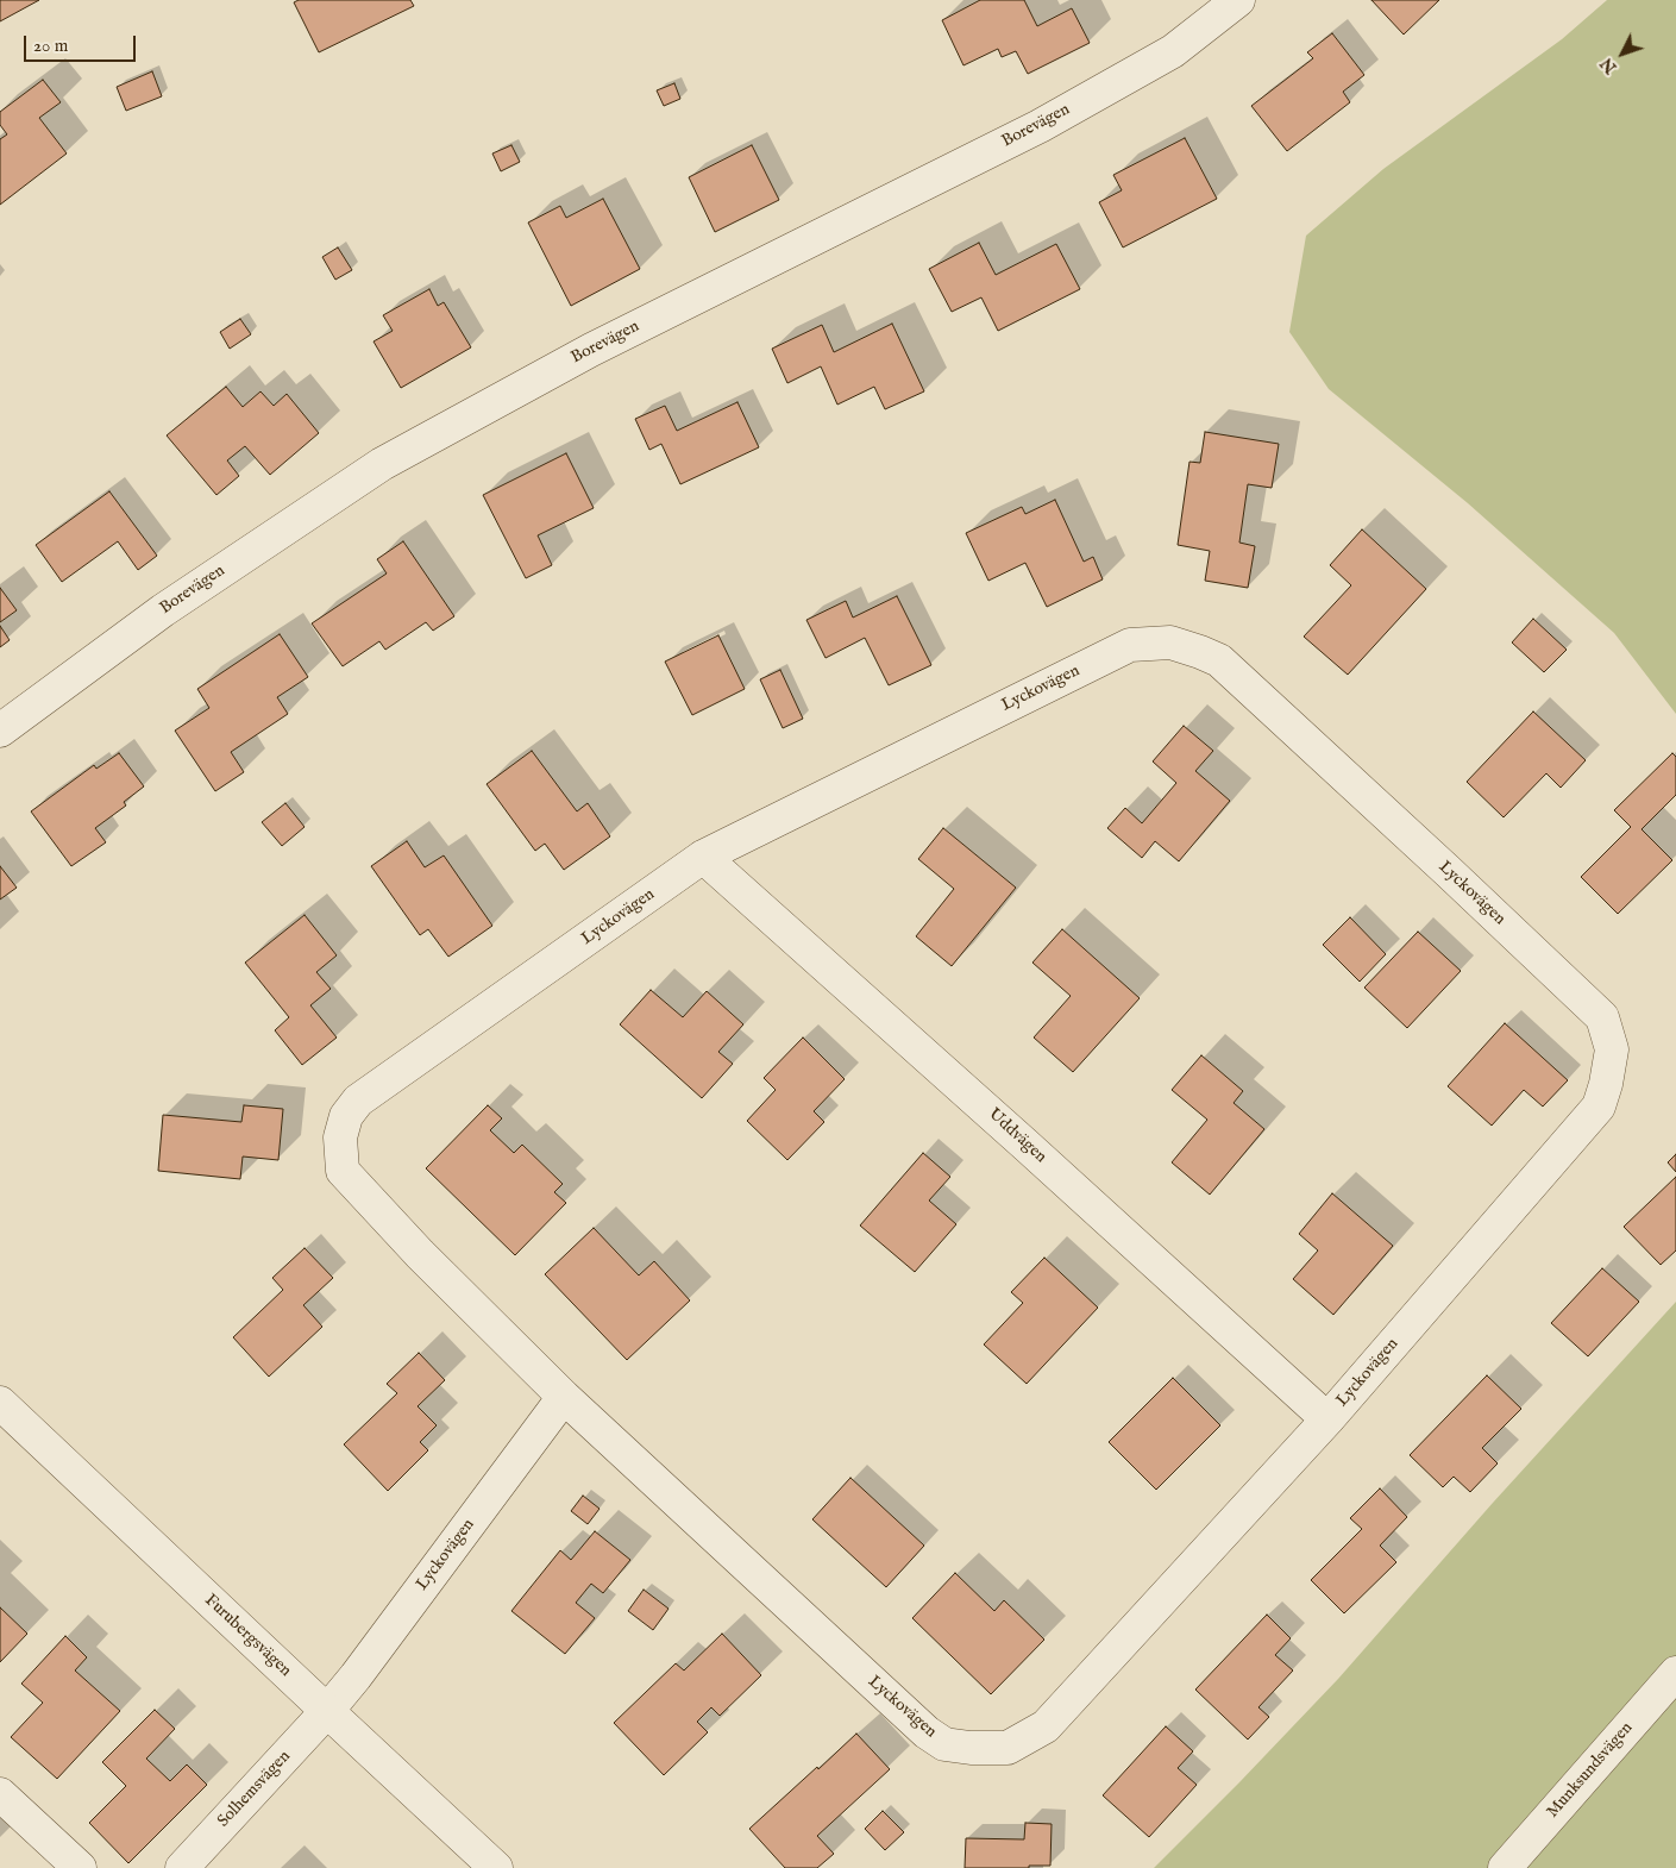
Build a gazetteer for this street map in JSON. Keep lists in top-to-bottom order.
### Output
{
  "streets": {
    "street": [
      "Borevägen",
      "Lyckovägen",
      "Uddvägen",
      "Furubergsvägen",
      "Munksundsvägen",
      "Solhemsvägen"
    ]
  },
  "crossings": [
    ["Lyckovägen", "Uddvägen"],
    ["Lyckovägen", "Furubergsvägen"],
    ["Lyckovägen", "Solhemsvägen"],
    ["Furubergsvägen", "Solhemsvägen"]
  ],
  "scale_bar": "20 m",
  "north": "bottom left"
}
